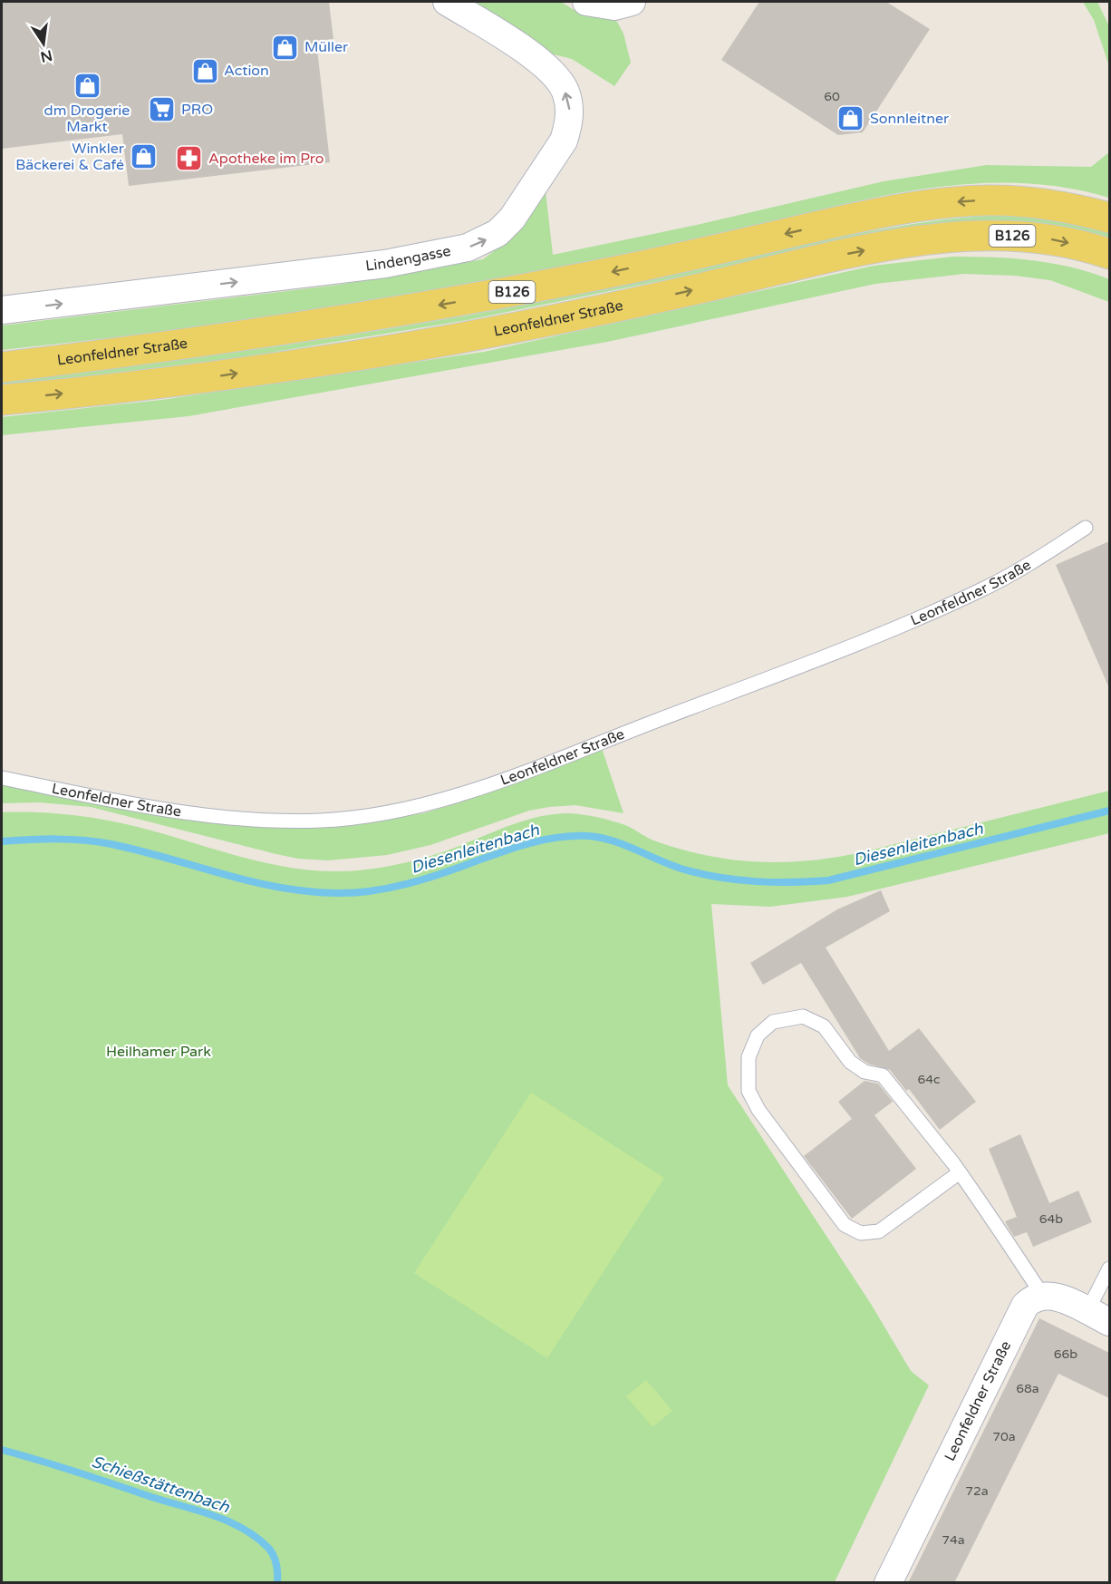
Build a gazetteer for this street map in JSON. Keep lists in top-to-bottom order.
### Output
{
  "streets": {
    "main road": ["B126", "Leonfeldner Straße"],
    "street": ["Lindengasse"]
  },
  "water": ["Diesenleitenbach", "Schießstättenbach"],
  "parks": ["Heilhamer Park"],
  "places": {
    "shop": [
      "Müller",
      "Action",
      "dm Drogerie Markt",
      "Sonnleitner",
      "Winkler Bäckerei & Café"
    ],
    "supermarket": ["PRO"],
    "pharmacy": ["Apotheke im Pro"]
  },
  "house_numbers": [
    "60",
    "64c",
    "64b",
    "66b",
    "68a",
    "70a",
    "72a",
    "74a"
  ],
  "north": "bottom"
}
